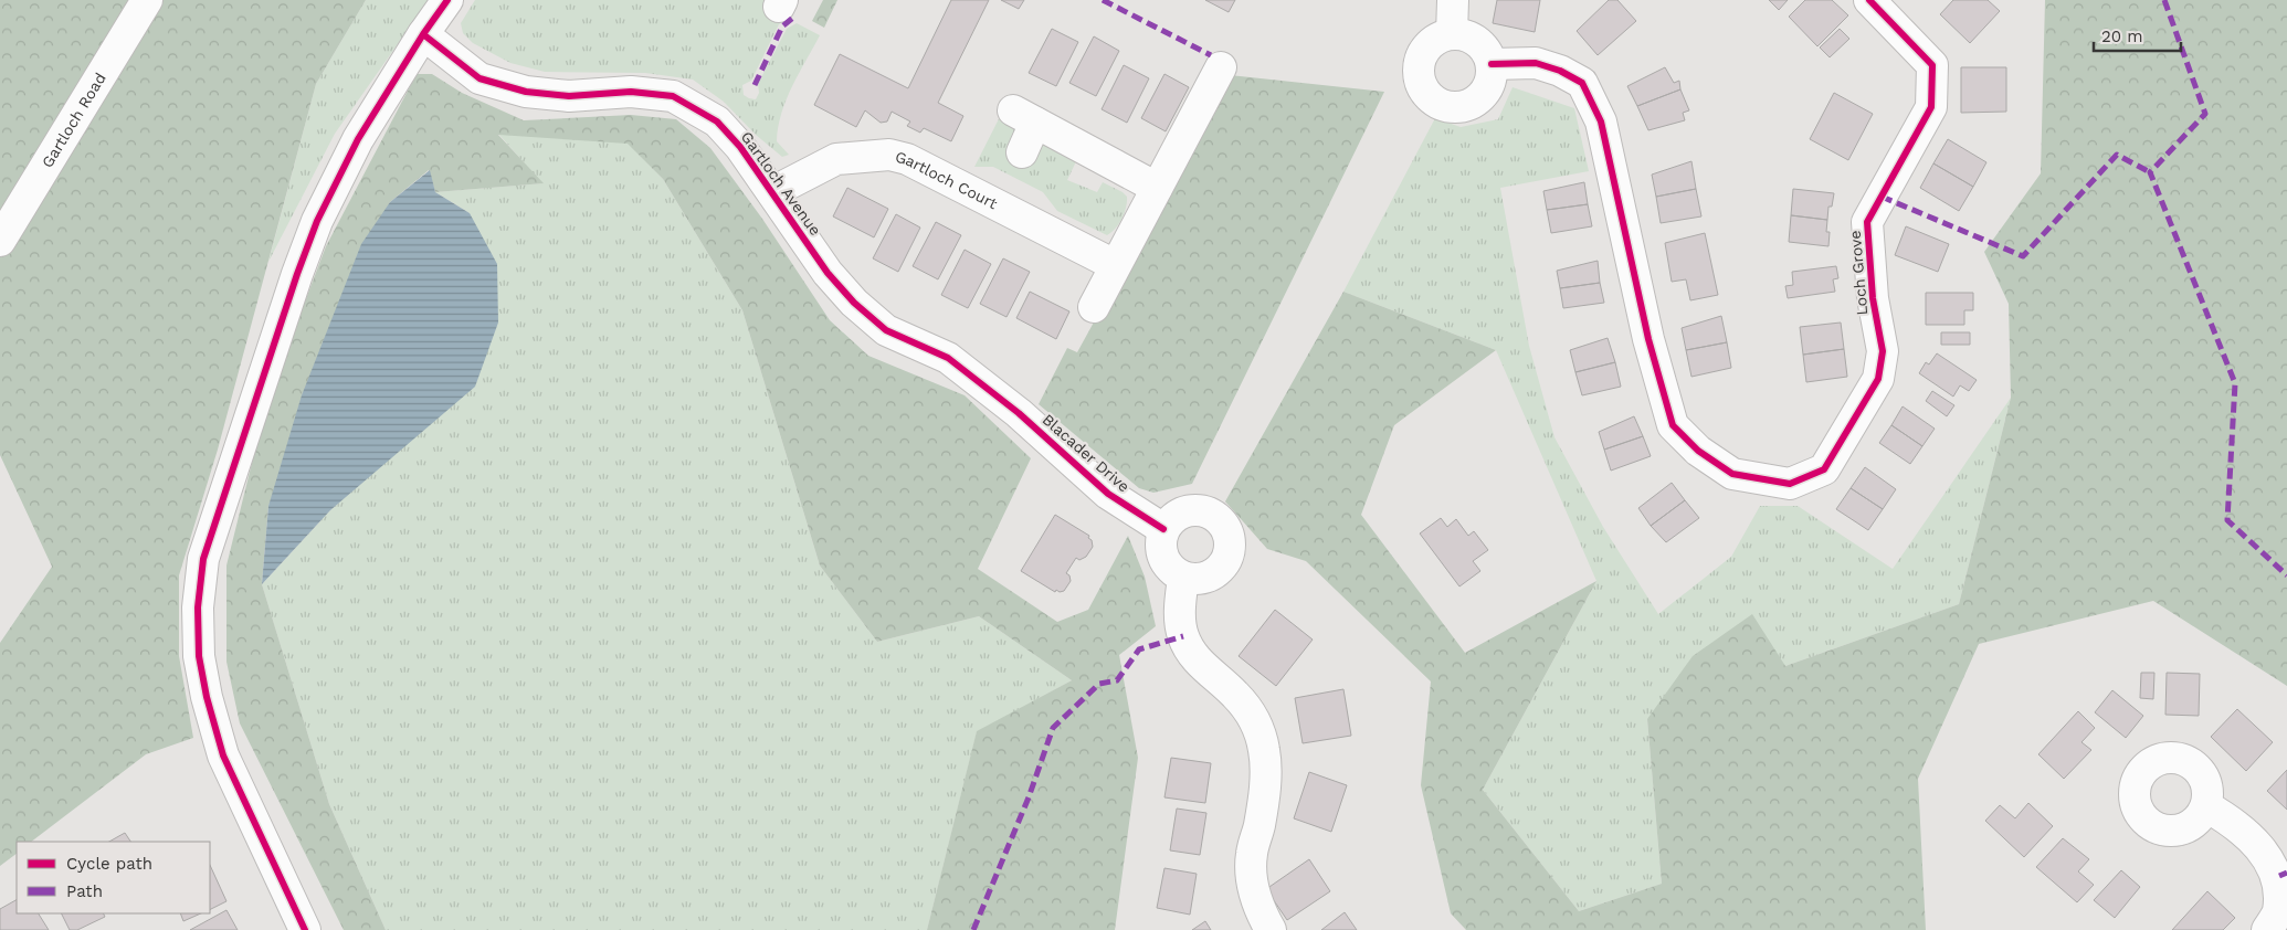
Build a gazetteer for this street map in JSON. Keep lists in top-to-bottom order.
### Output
{
  "streets": {
    "street": [
      "Gartloch Road",
      "Gartloch Court",
      "Gartloch Avenue",
      "Loch Grove",
      "Blacader Drive"
    ]
  },
  "crossings": [
    ["Gartloch Court", "Gartloch Avenue"],
    ["Gartloch Avenue", "Blacader Drive"]
  ],
  "legend": ["Cycle path", "Path"],
  "scale_bar": "20 m"
}
